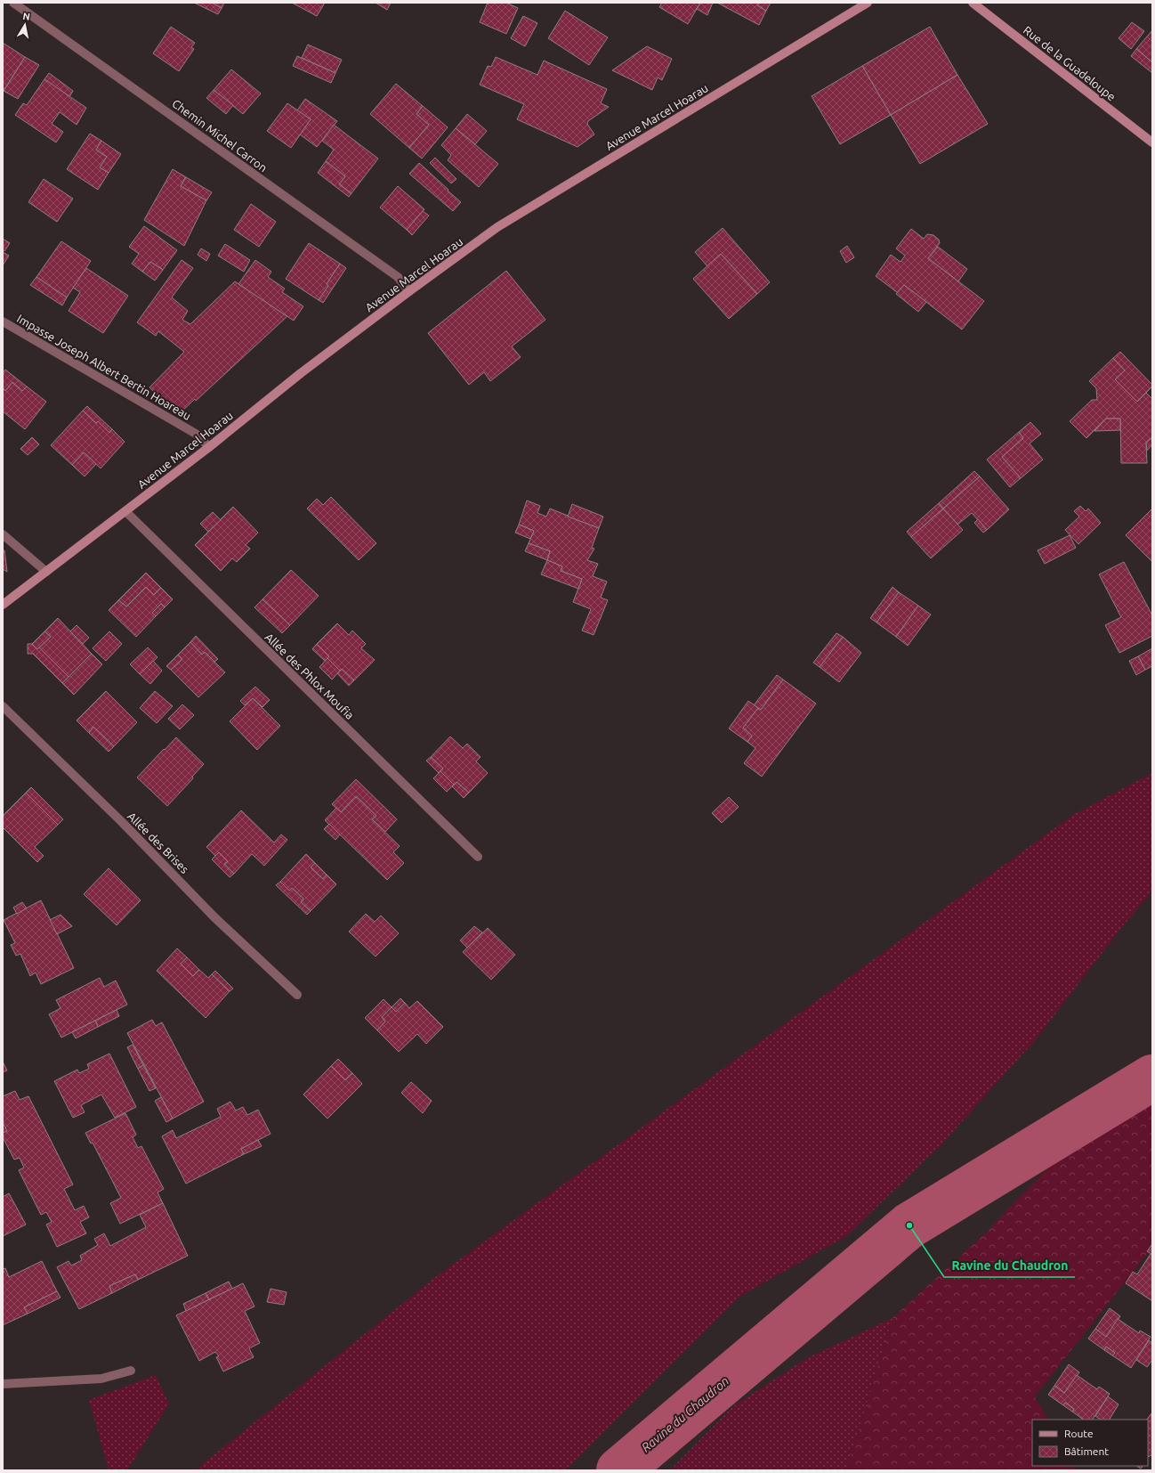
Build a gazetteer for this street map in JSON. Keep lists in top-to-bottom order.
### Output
{
  "streets": {
    "main road": ["Rue de la Guadeloupe", "Avenue Marcel Hoarau"],
    "street": [
      "Chemin Michel Carron",
      "Impasse Joseph Albert Bertin Hoareau",
      "Allée des Phlox Moufia",
      "Allée des Brises"
    ]
  },
  "crossings": [
    ["Avenue Marcel Hoarau", "Chemin Michel Carron"],
    ["Avenue Marcel Hoarau", "Impasse Joseph Albert Bertin Hoareau"],
    ["Avenue Marcel Hoarau", "Allée des Phlox Moufia"]
  ],
  "water": ["Ravine du Chaudron"],
  "places": ["Ravine du Chaudron"],
  "legend": ["Route", "Bâtiment"],
  "north": "top"
}
